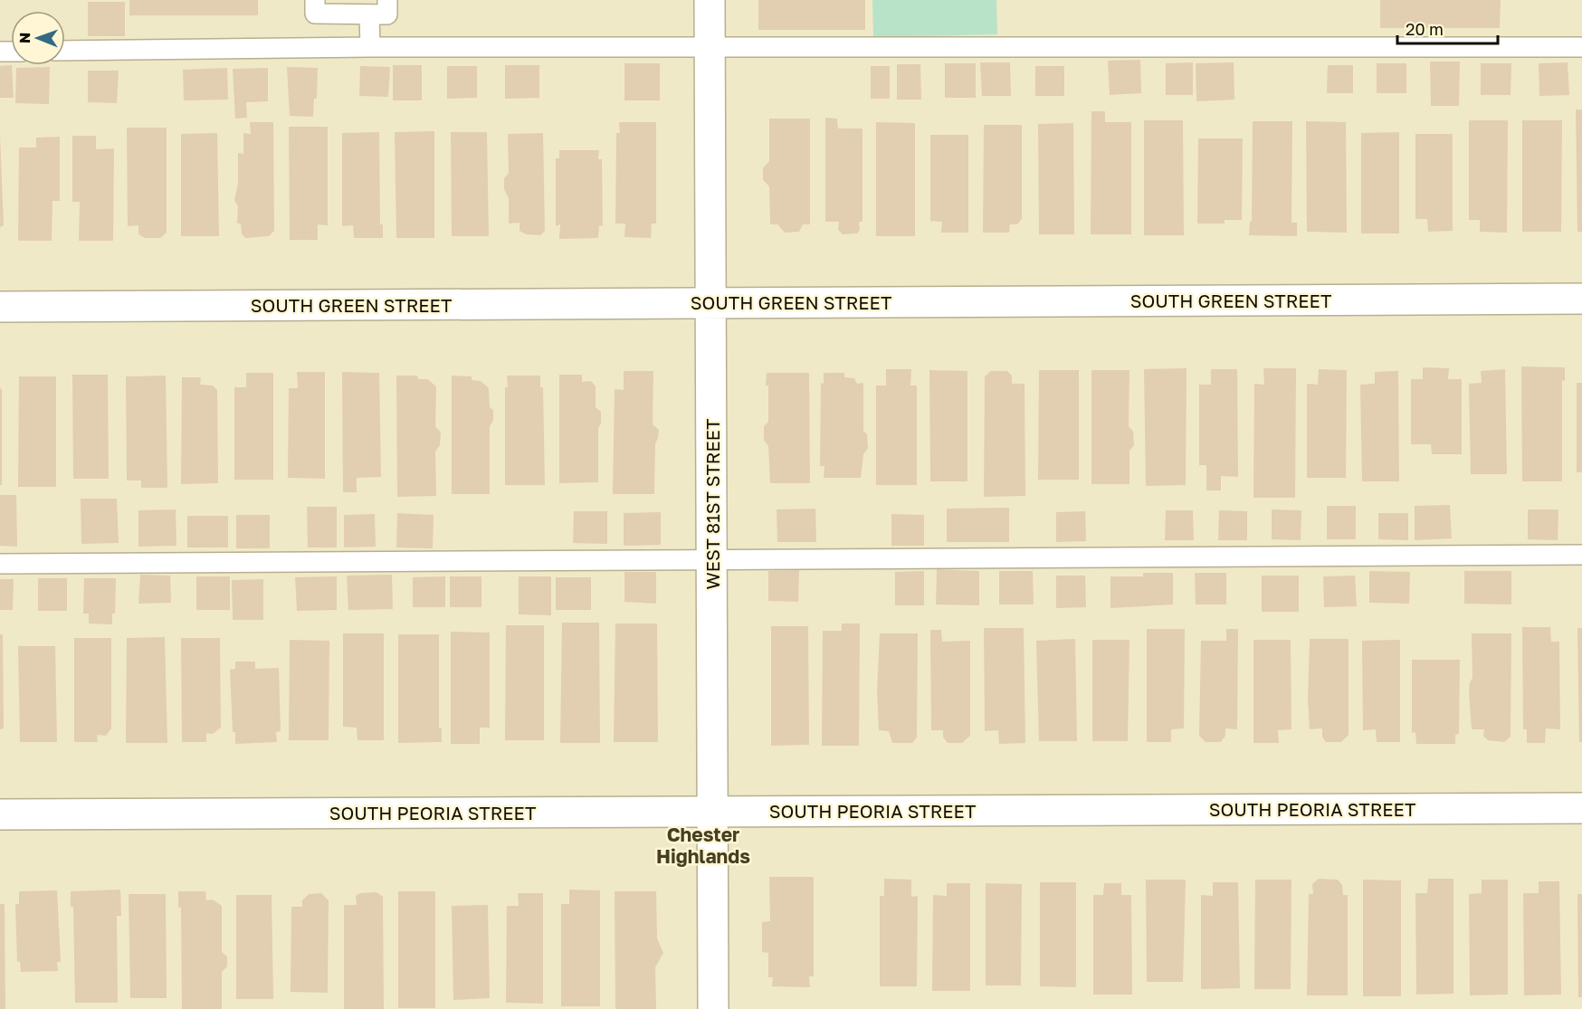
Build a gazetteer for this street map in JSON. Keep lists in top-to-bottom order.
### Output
{
  "streets": {
    "street": ["SOUTH GREEN STREET", "WEST 81ST STREET", "SOUTH PEORIA STREET"]
  },
  "crossings": [
    ["SOUTH GREEN STREET", "WEST 81ST STREET"],
    ["WEST 81ST STREET", "SOUTH PEORIA STREET"]
  ],
  "districts": ["Chester Highlands"],
  "scale_bar": "20 m",
  "north": "left"
}
